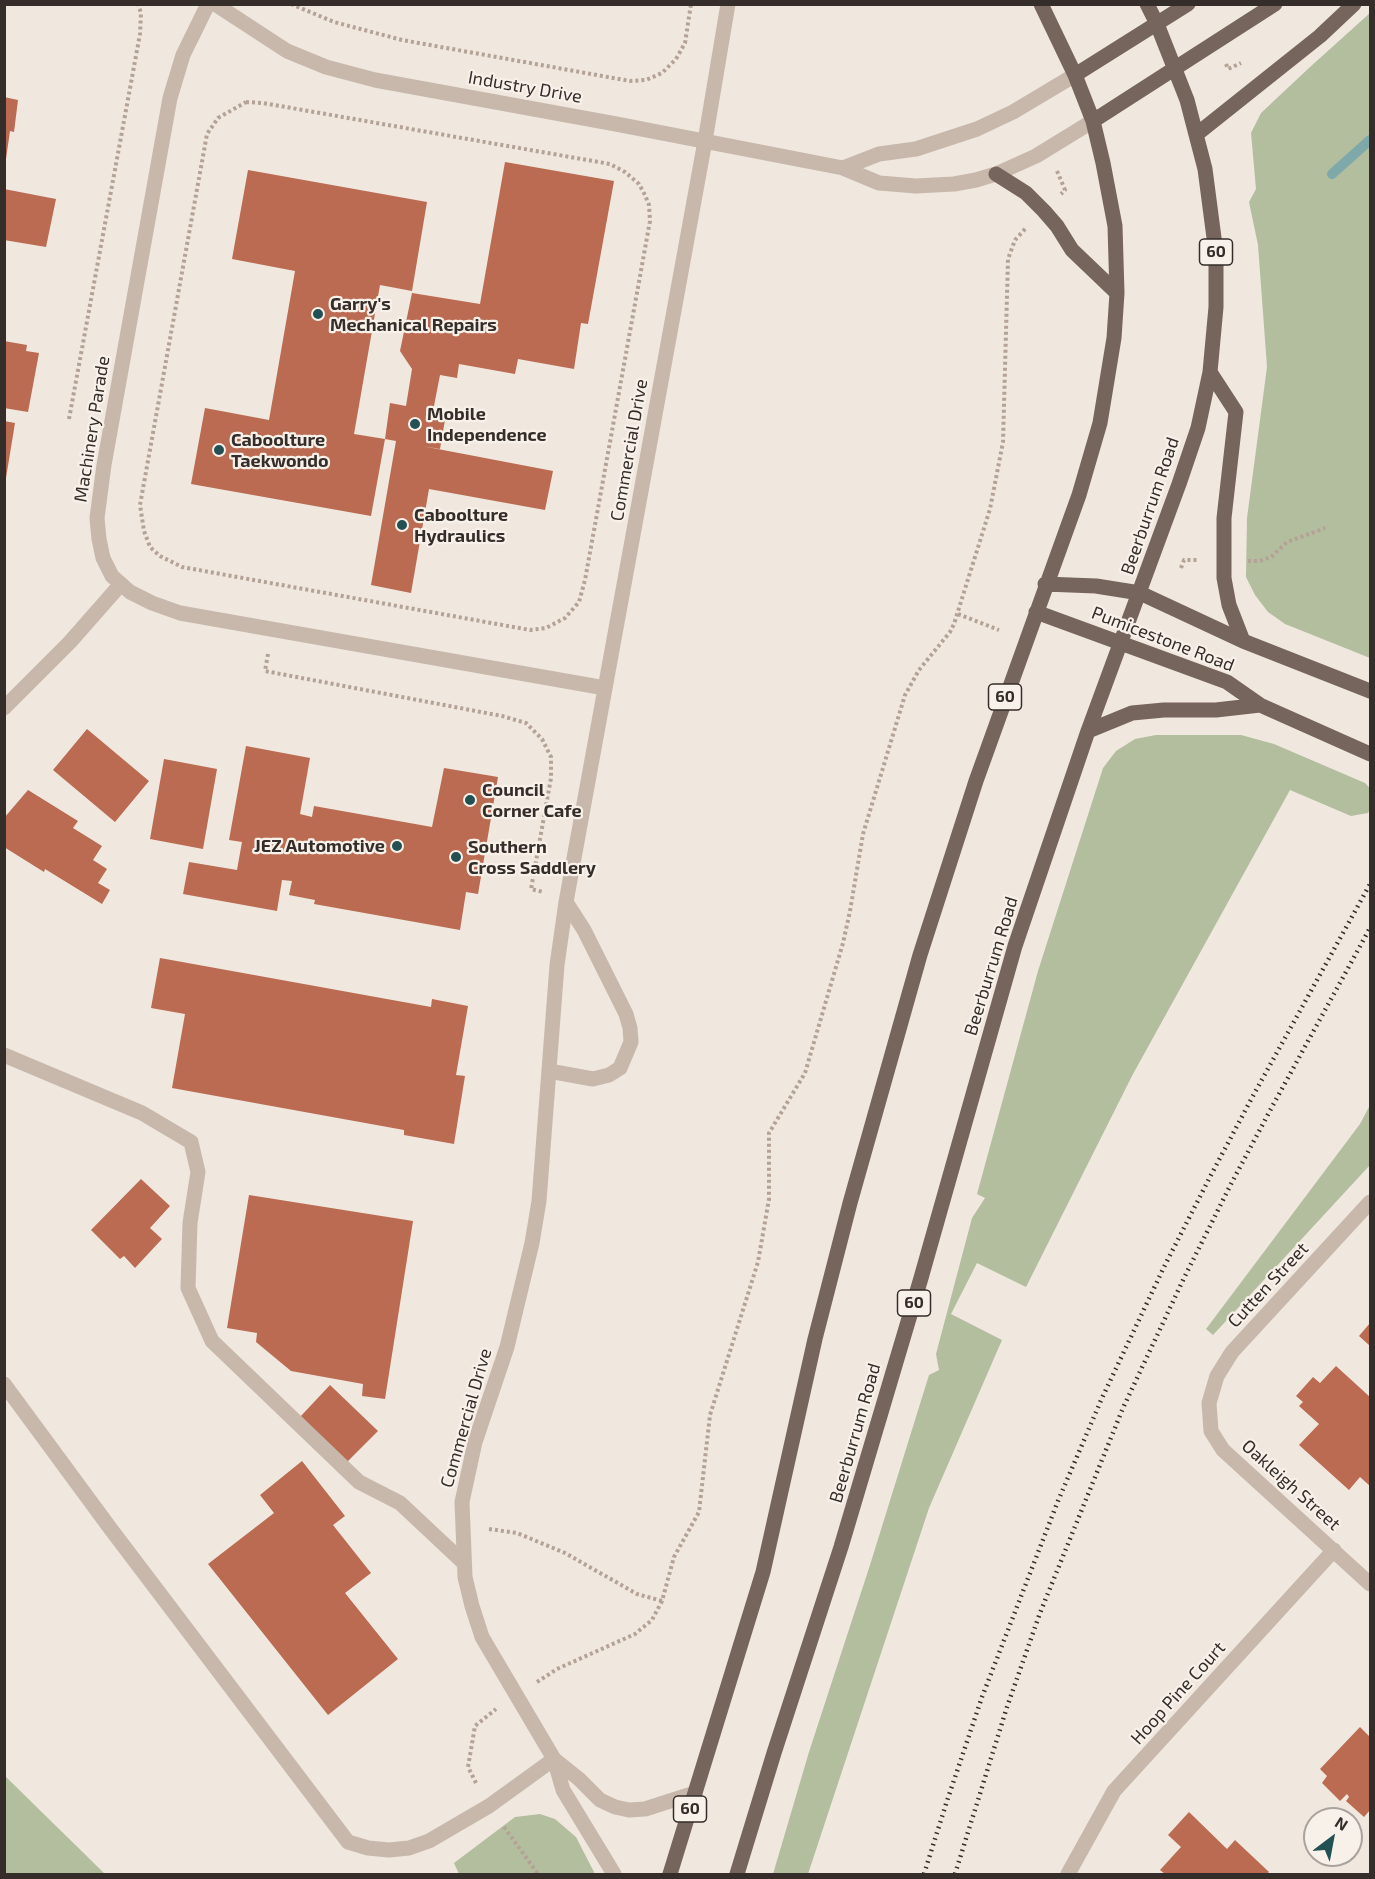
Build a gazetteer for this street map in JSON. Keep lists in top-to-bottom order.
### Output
{
  "streets": {
    "main road": ["60", "Beerburrum Road", "Pumicestone Road"],
    "street": [
      "Industry Drive",
      "Machinery Parade",
      "Commercial Drive",
      "Cutten Street",
      "Oakleigh Street",
      "Hoop Pine Court"
    ]
  },
  "crossings": [
    ["Industry Drive", "60"],
    ["Industry Drive", "Commercial Drive"],
    ["60", "Commercial Drive"],
    ["60", "Pumicestone Road"],
    ["Machinery Parade", "Commercial Drive"],
    ["Beerburrum Road", "Pumicestone Road"],
    ["Cutten Street", "Oakleigh Street"],
    ["Oakleigh Street", "Hoop Pine Court"]
  ],
  "places": [
    "Garry's Mechanical Repairs",
    "Mobile Independence",
    "Caboolture Taekwondo",
    "Caboolture Hydraulics",
    "Council Corner Cafe",
    "JEZ Automotive",
    "Southern Cross Saddlery"
  ],
  "north": "top right"
}
